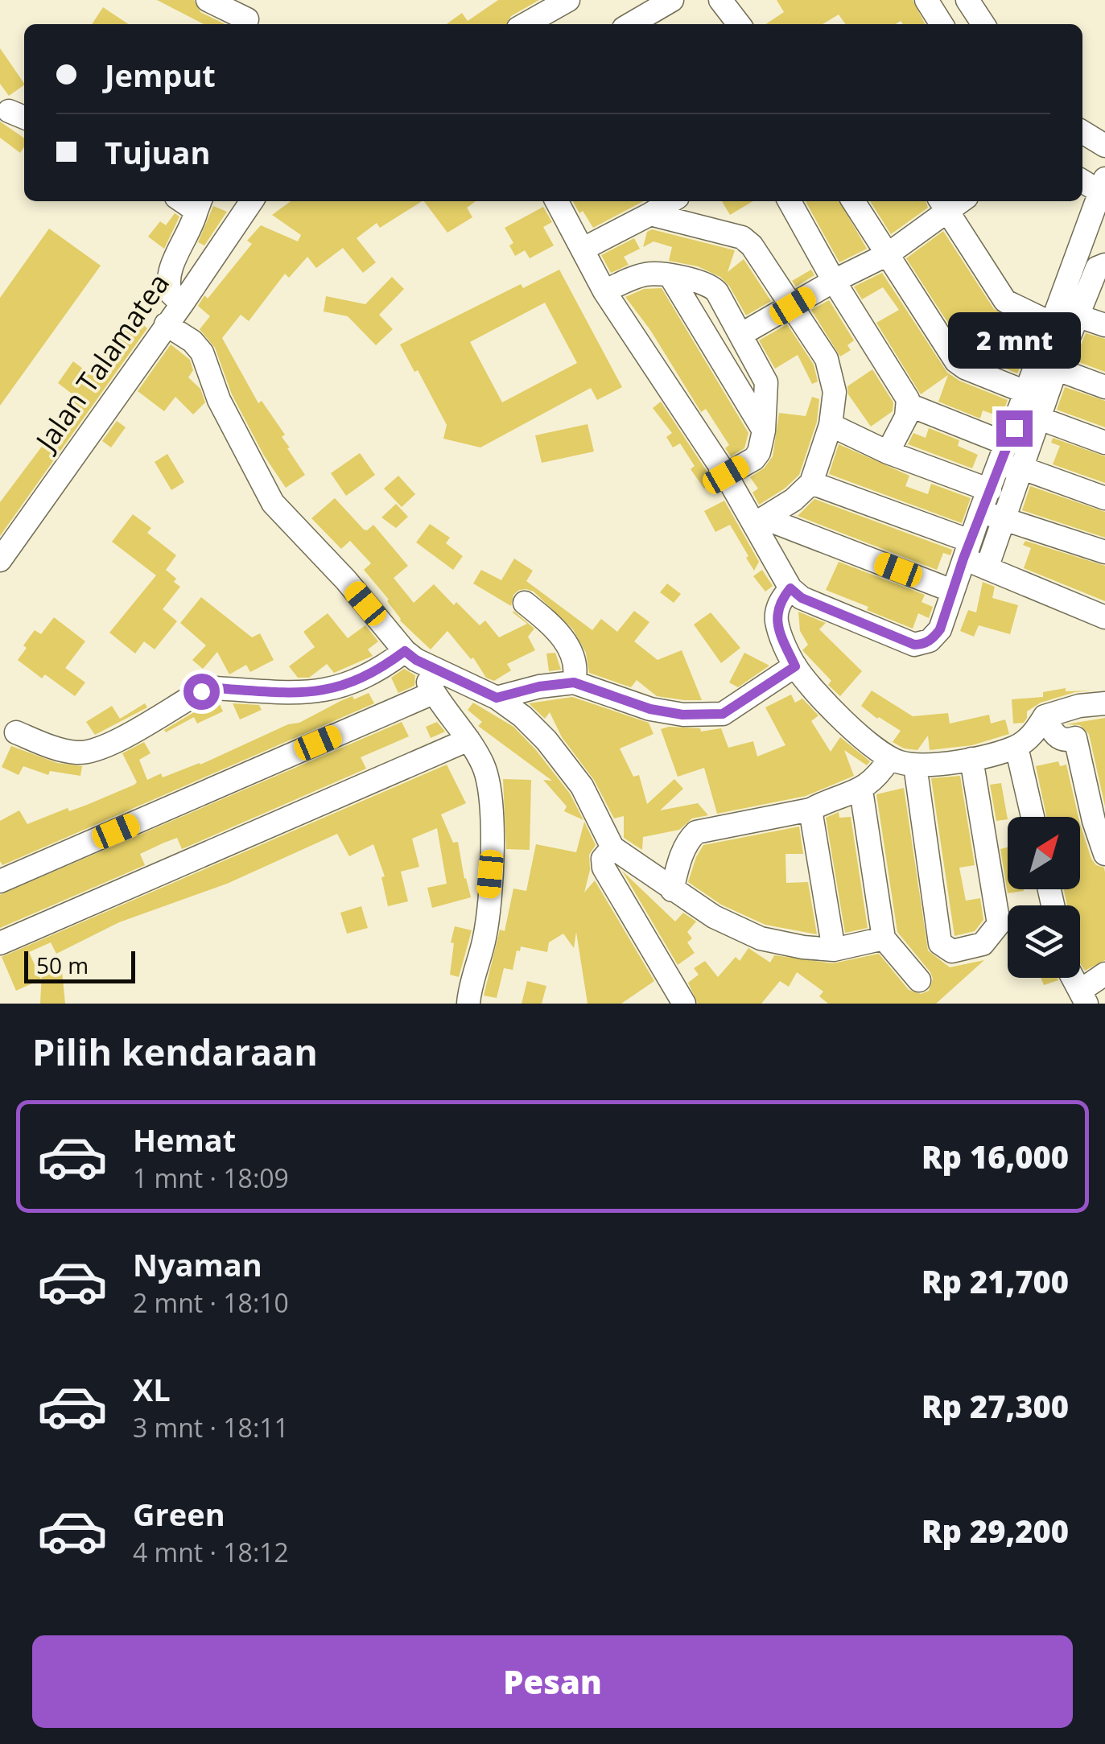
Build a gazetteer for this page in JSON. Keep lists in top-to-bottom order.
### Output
{
  "streets": {
    "street": ["Jalan Talamatea"]
  },
  "scale_bar": "50 m",
  "north": "top right",
  "page": {
    "banner": ["Jemput", "Tujuan"],
    "bubble": "2 mnt",
    "scale": "50 m",
    "heading": "Pilih kendaraan",
    "list": [
      {
        "name": "Hemat",
        "note": "1 mnt · 18:09",
        "value": "Rp 16,000"
      },
      {
        "name": "Nyaman",
        "note": "2 mnt · 18:10",
        "value": "Rp 21,700"
      },
      {
        "name": "XL",
        "note": "3 mnt · 18:11",
        "value": "Rp 27,300"
      },
      {
        "name": "Green",
        "note": "4 mnt · 18:12",
        "value": "Rp 29,200"
      }
    ],
    "buttons": "Pesan"
  }
}
